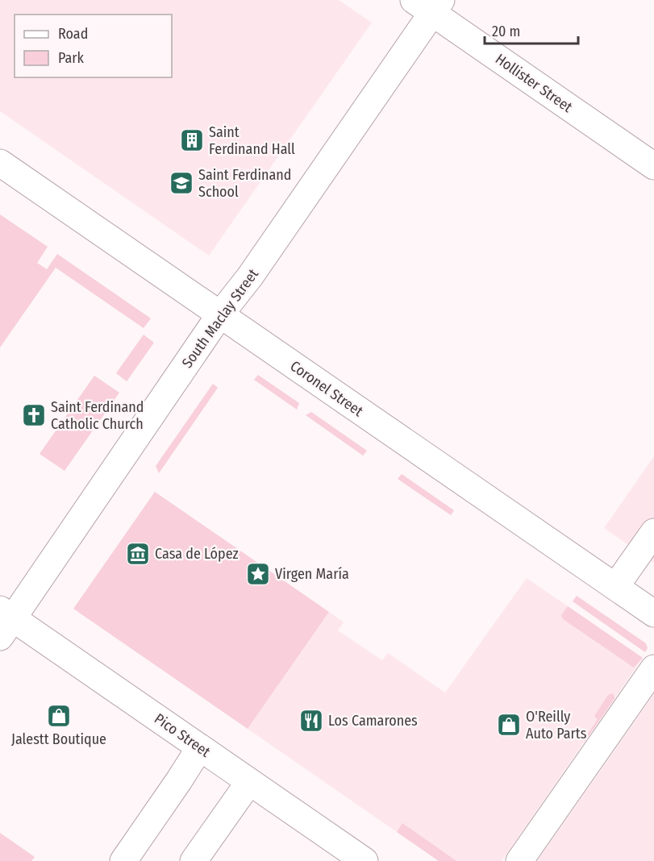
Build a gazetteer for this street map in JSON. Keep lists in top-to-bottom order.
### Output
{
  "streets": {
    "street": [
      "Hollister Street",
      "South Maclay Street",
      "Coronel Street",
      "Pico Street"
    ]
  },
  "crossings": [
    ["Hollister Street", "South Maclay Street"],
    ["South Maclay Street", "Coronel Street"],
    ["South Maclay Street", "Pico Street"]
  ],
  "places": {
    "building": ["Saint Ferdinand Hall"],
    "school or university": ["Saint Ferdinand School"],
    "church": ["Saint Ferdinand Catholic Church"],
    "museum": ["Casa de López"],
    "place": ["Virgen María"],
    "shop": ["Jalestt Boutique", "O'Reilly Auto Parts"],
    "restaurant": ["Los Camarones"]
  },
  "legend": ["Road", "Park"],
  "scale_bar": "20 m"
}
